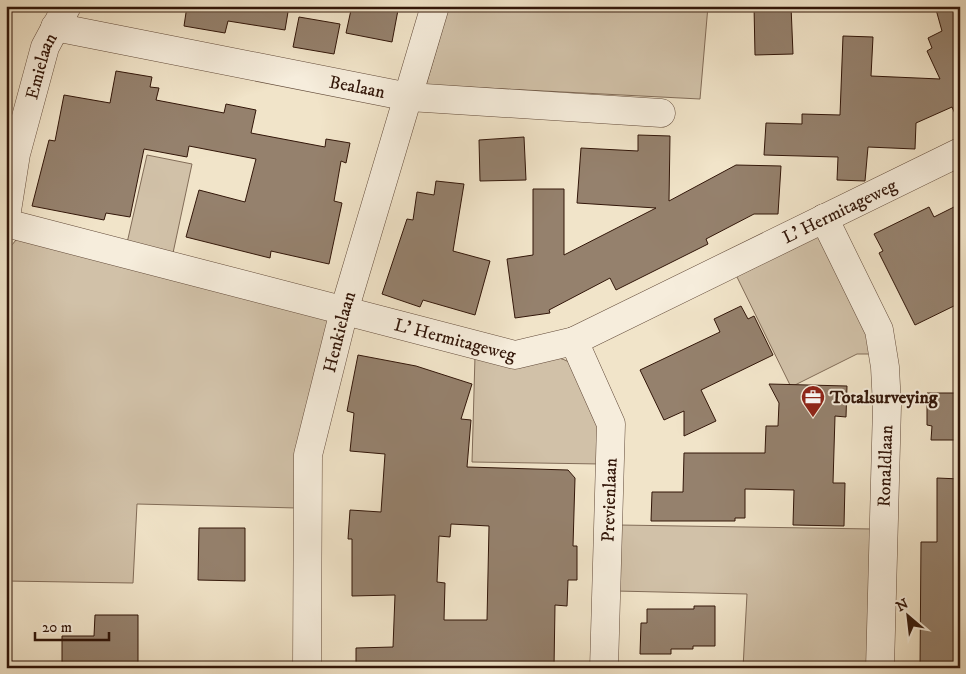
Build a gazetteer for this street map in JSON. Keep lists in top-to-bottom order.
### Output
{
  "streets": {
    "street": [
      "Emielaan",
      "Bealaan",
      "L' Hermitageweg",
      "Henkielaan",
      "Ronaldlaan",
      "Previenlaan"
    ]
  },
  "crossings": [
    ["Emielaan", "Bealaan"],
    ["Bealaan", "Henkielaan"],
    ["L' Hermitageweg", "Henkielaan"],
    ["L' Hermitageweg", "Ronaldlaan"],
    ["L' Hermitageweg", "Previenlaan"]
  ],
  "places": {
    "office": ["Totalsurveying"]
  },
  "scale_bar": "20 m",
  "north": "top left"
}
